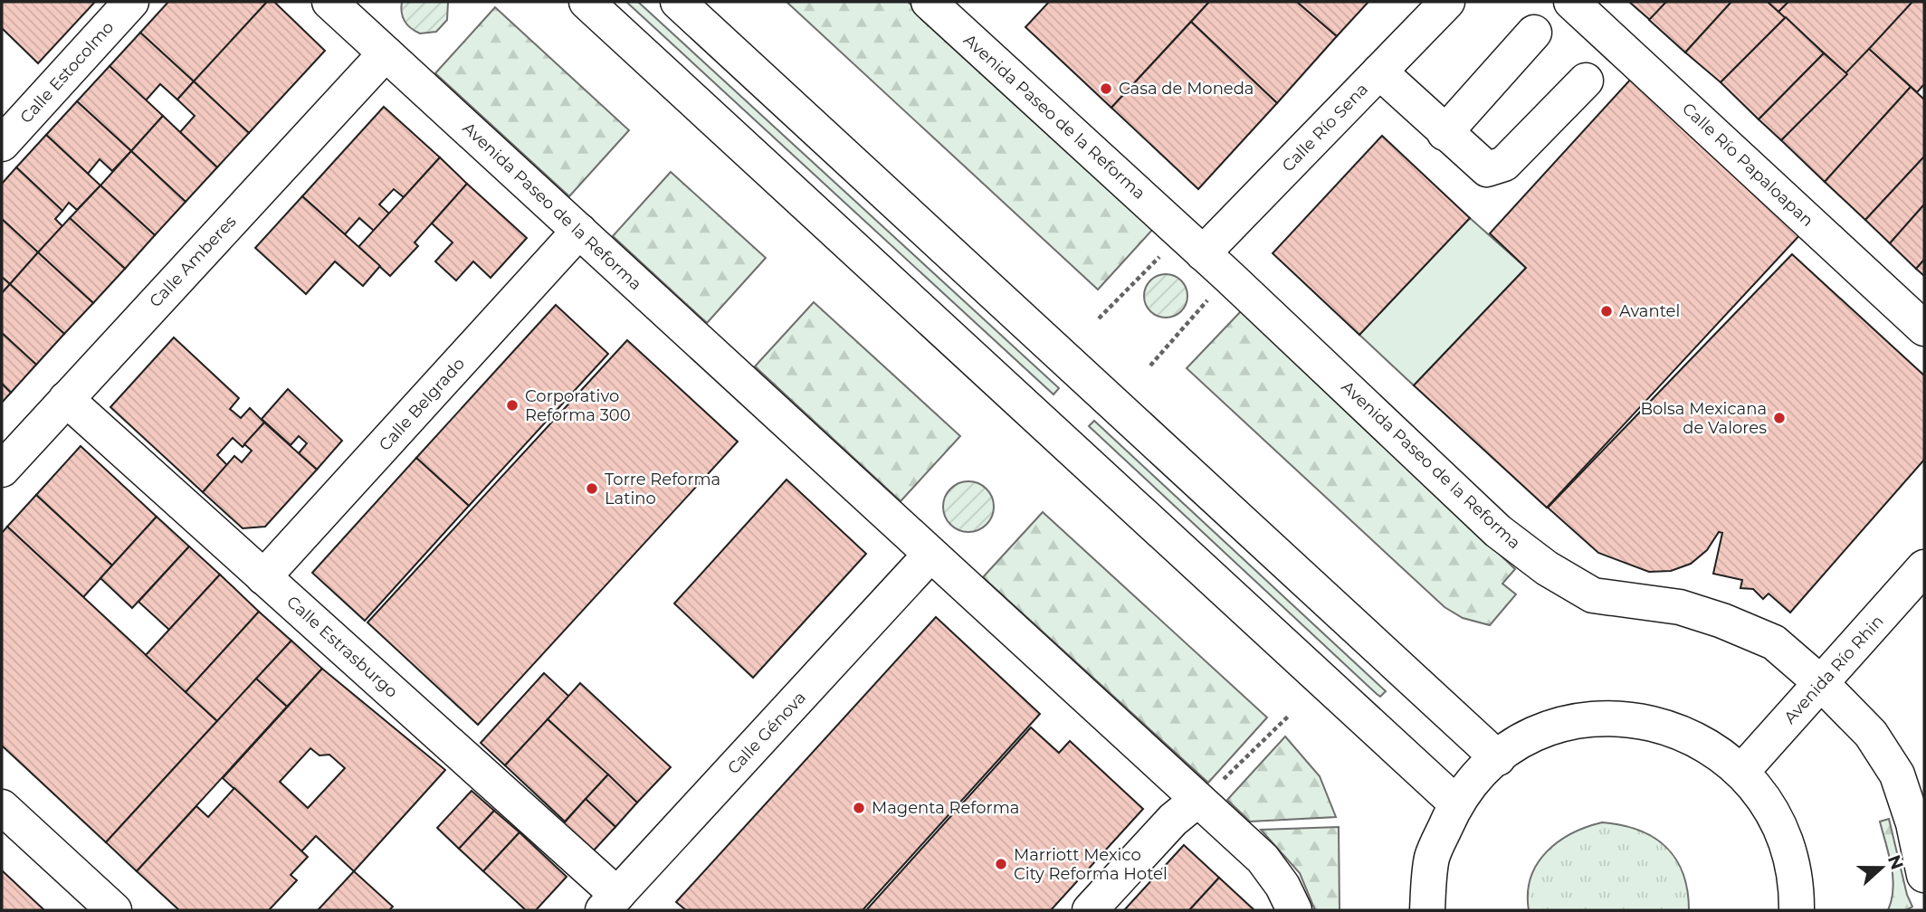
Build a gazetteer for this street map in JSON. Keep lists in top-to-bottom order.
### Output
{
  "streets": {
    "street": [
      "Calle Estocolmo",
      "Avenida Paseo de la Reforma",
      "Calle Río Sena",
      "Calle Río Papaloapan",
      "Calle Amberes",
      "Calle Belgrado",
      "Calle Estrasburgo",
      "Avenida Río Rhin",
      "Calle Génova"
    ]
  },
  "crossings": [
    ["Avenida Paseo de la Reforma", "Calle Río Sena"],
    ["Avenida Paseo de la Reforma", "Calle Amberes"],
    ["Avenida Paseo de la Reforma", "Calle Belgrado"],
    ["Avenida Paseo de la Reforma", "Avenida Río Rhin"],
    ["Avenida Paseo de la Reforma", "Calle Génova"],
    ["Calle Amberes", "Calle Estrasburgo"],
    ["Calle Belgrado", "Calle Estrasburgo"],
    ["Calle Estrasburgo", "Calle Génova"]
  ],
  "places": [
    "Casa de Moneda",
    "Avantel",
    "Corporativo Reforma 300",
    "Bolsa Mexicana de Valores",
    "Torre Reforma Latino",
    "Magenta Reforma",
    "Marriott Mexico City Reforma Hotel"
  ],
  "north": "right"
}
